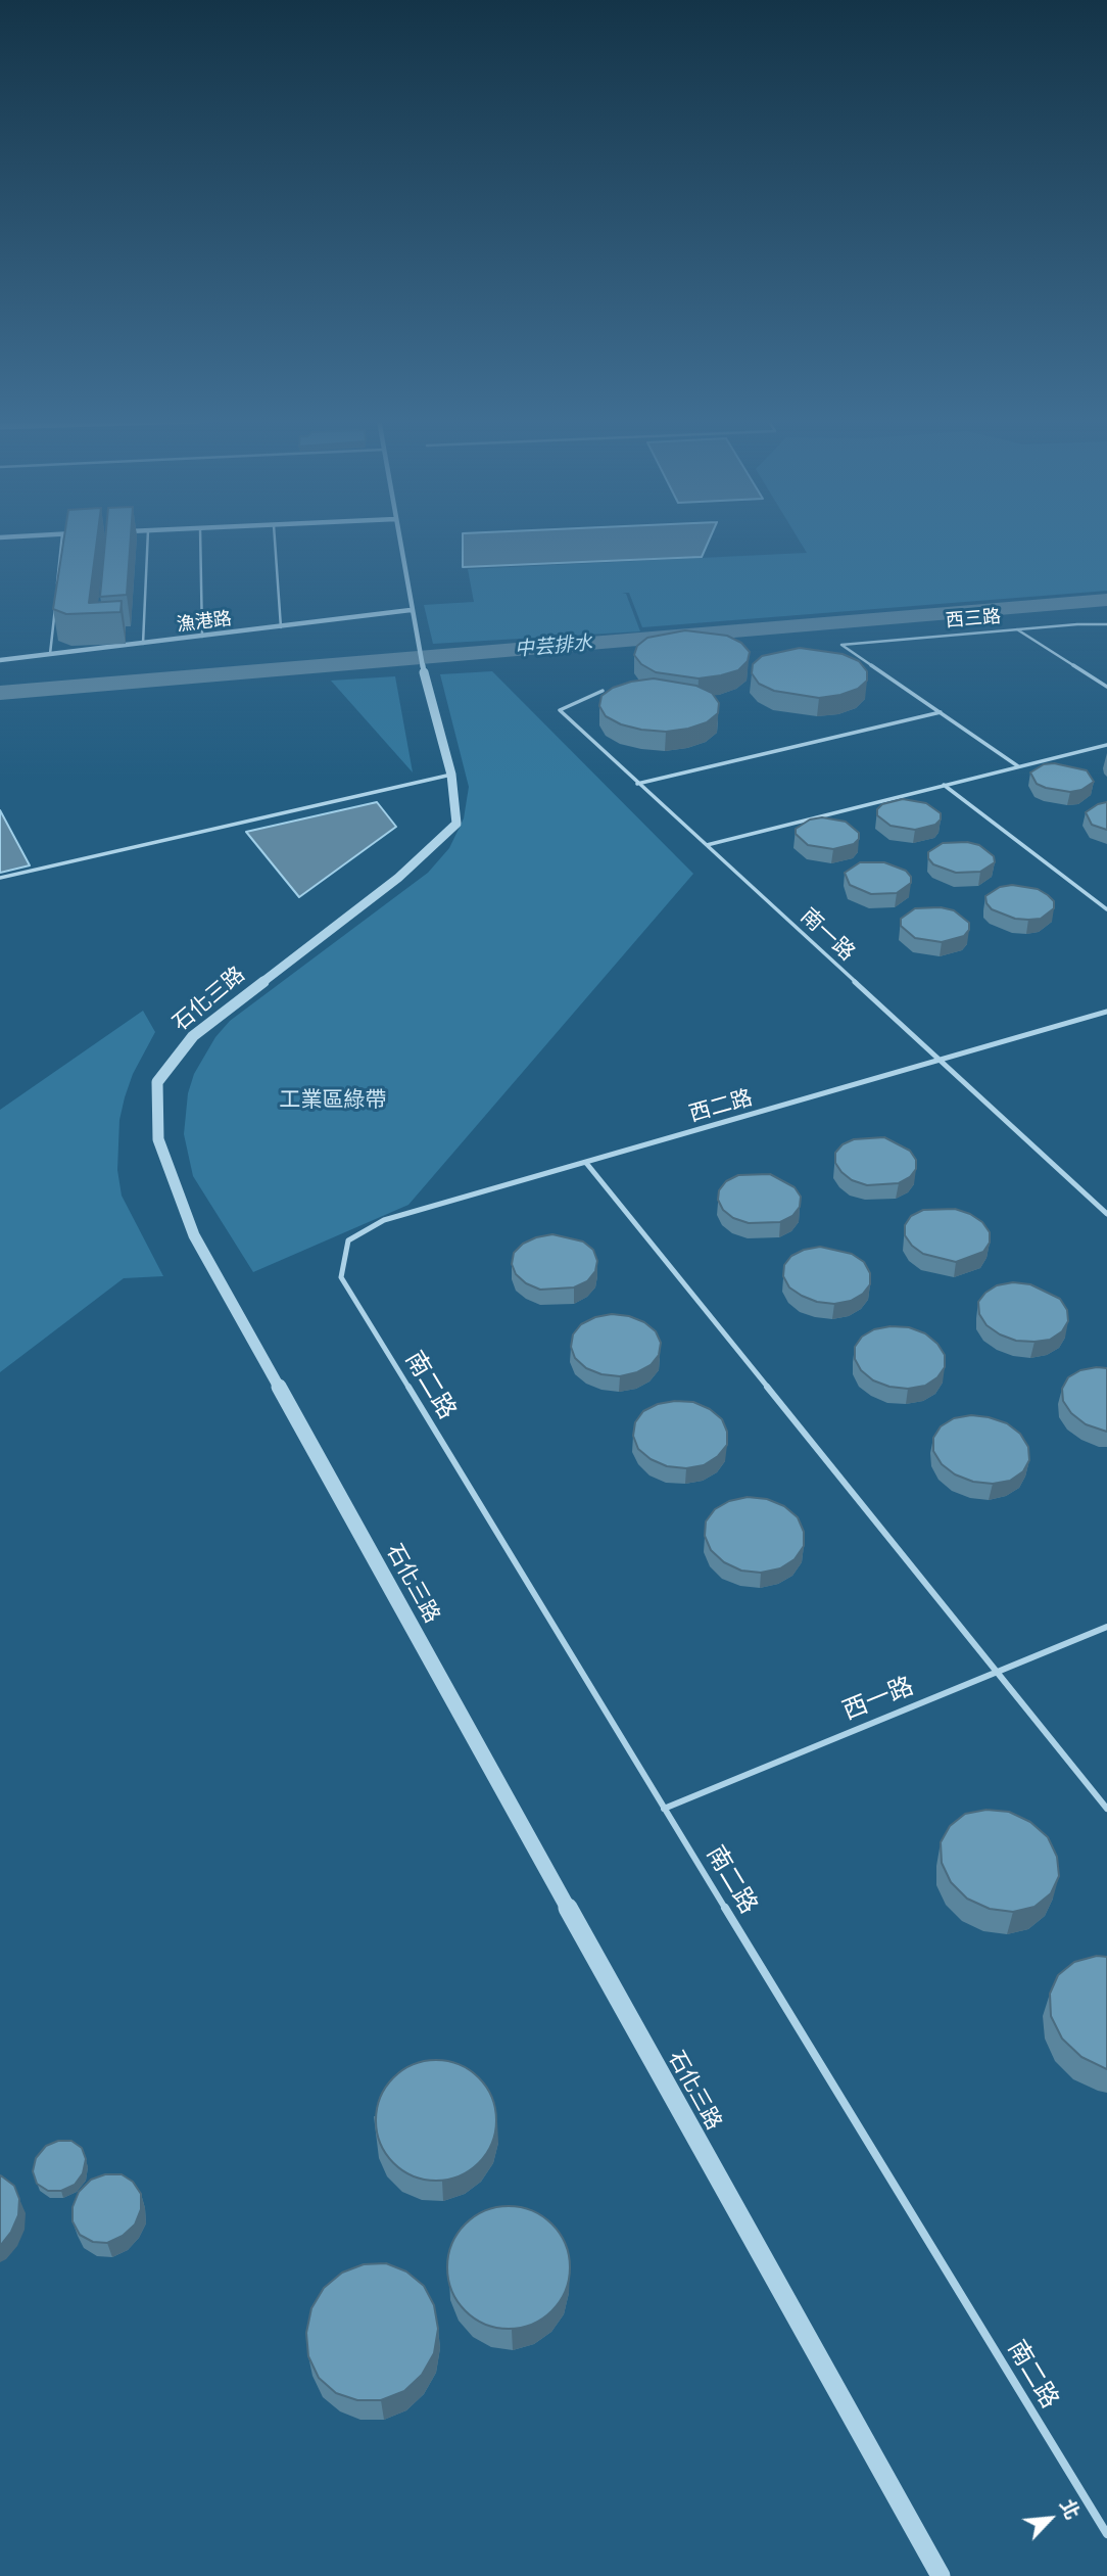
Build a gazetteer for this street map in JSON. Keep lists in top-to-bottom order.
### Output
{
  "streets": {
    "street": ["漁港路", "石化三路"],
    "lane": [
      "西三路",
      "南一路",
      "西二路",
      "南二路",
      "西一路"
    ]
  },
  "crossings": [
    ["南一路", "西二路"],
    ["西二路", "南二路"],
    ["南二路", "西一路"]
  ],
  "water": ["中芸排水"],
  "parks": ["工業區綠帶"],
  "north": "top right"
}
